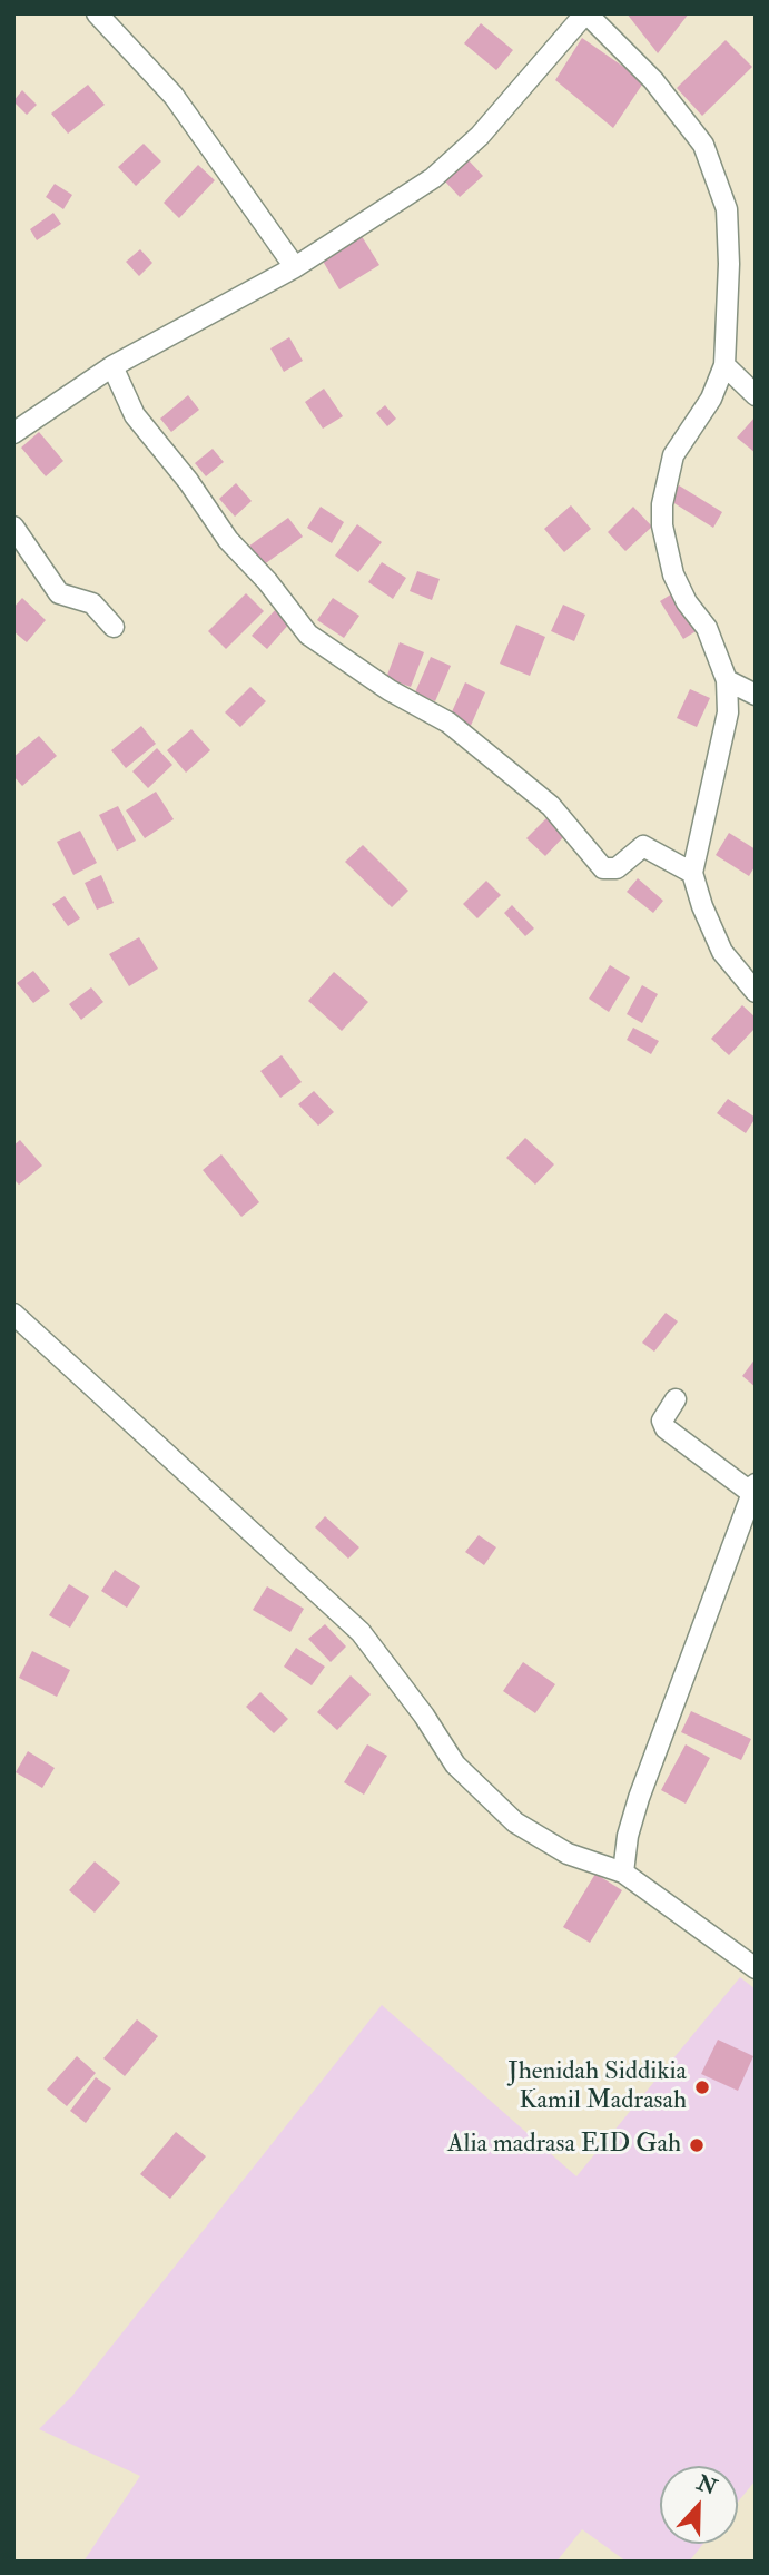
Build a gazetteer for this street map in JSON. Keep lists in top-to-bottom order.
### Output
{
  "places": ["Jhenidah Siddikia Kamil Madrasah", "Alia madrasa EID Gah"],
  "north": "top"
}
